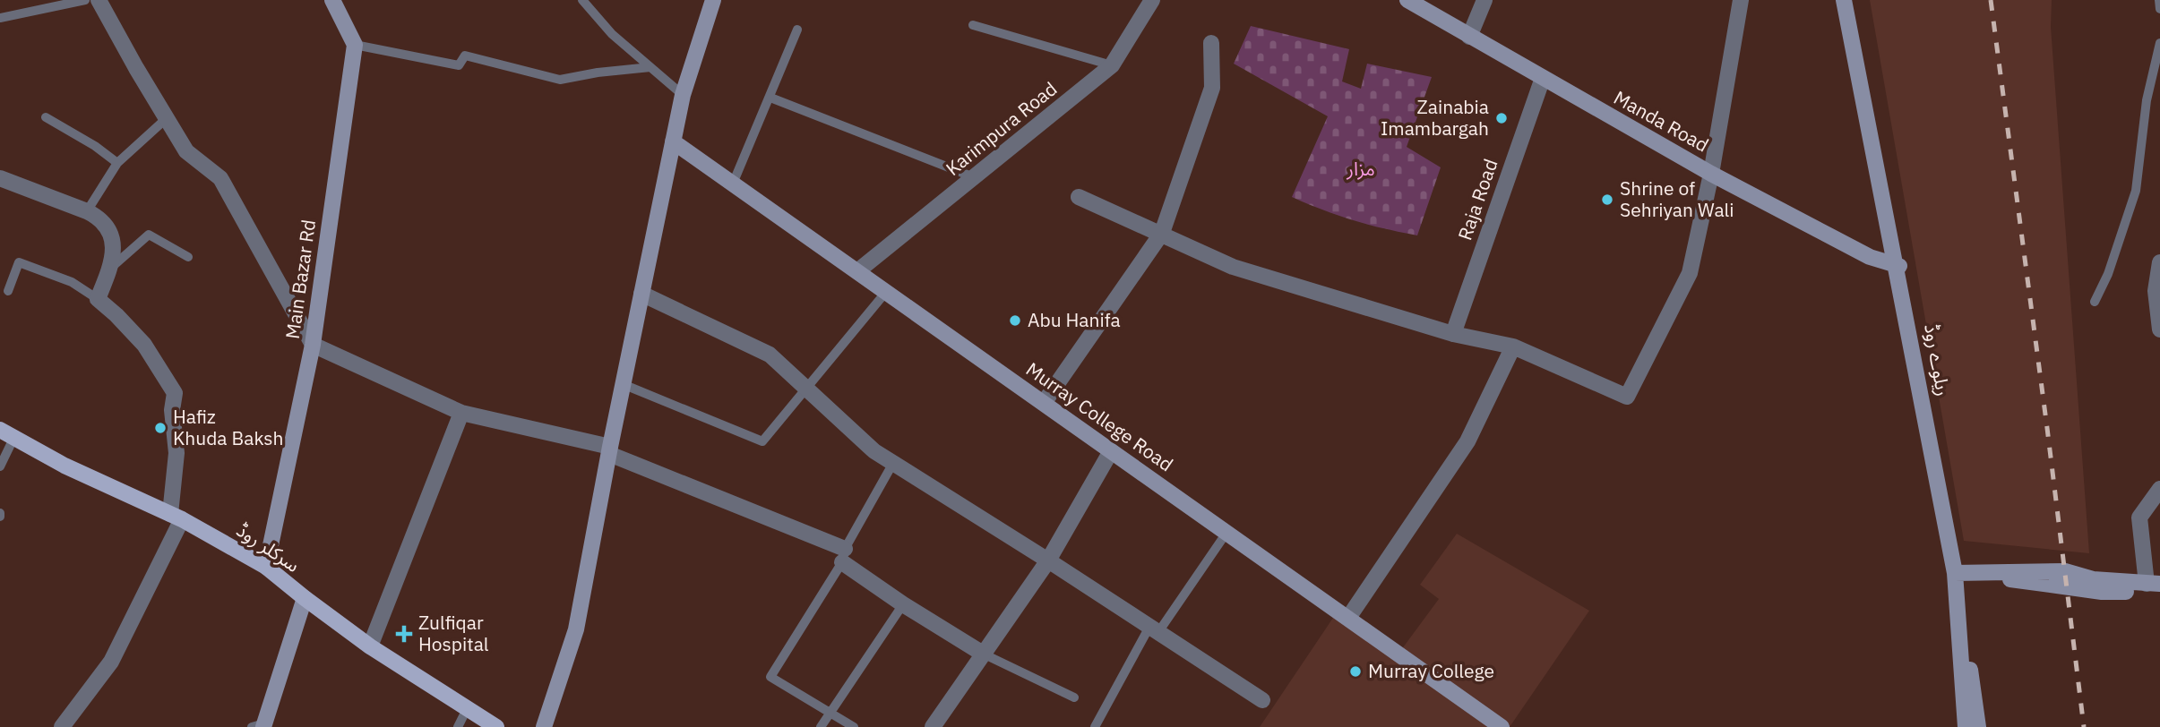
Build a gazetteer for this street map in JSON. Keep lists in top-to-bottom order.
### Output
{
  "streets": {
    "main road": ["سرکلر روڈ"],
    "street": [
      "Manda Road",
      "Karimpura Road",
      "Raja Road",
      "Main Bazar Rd",
      "ریلوے روڈ",
      "Murray College Road"
    ]
  },
  "crossings": [
    ["Manda Road", "Raja Road"],
    ["Manda Road", "ریلوے روڈ"],
    ["Karimpura Road", "Murray College Road"],
    ["Main Bazar Rd", "سرکلر روڈ"]
  ],
  "parks": ["مزار"],
  "places": {
    "other": [
      "Zainabia Imambargah",
      "Shrine of Sehriyan Wali",
      "Abu Hanifa",
      "Hafiz Khuda Baksh",
      "Murray College"
    ],
    "health": ["Zulfiqar Hospital"]
  }
}
